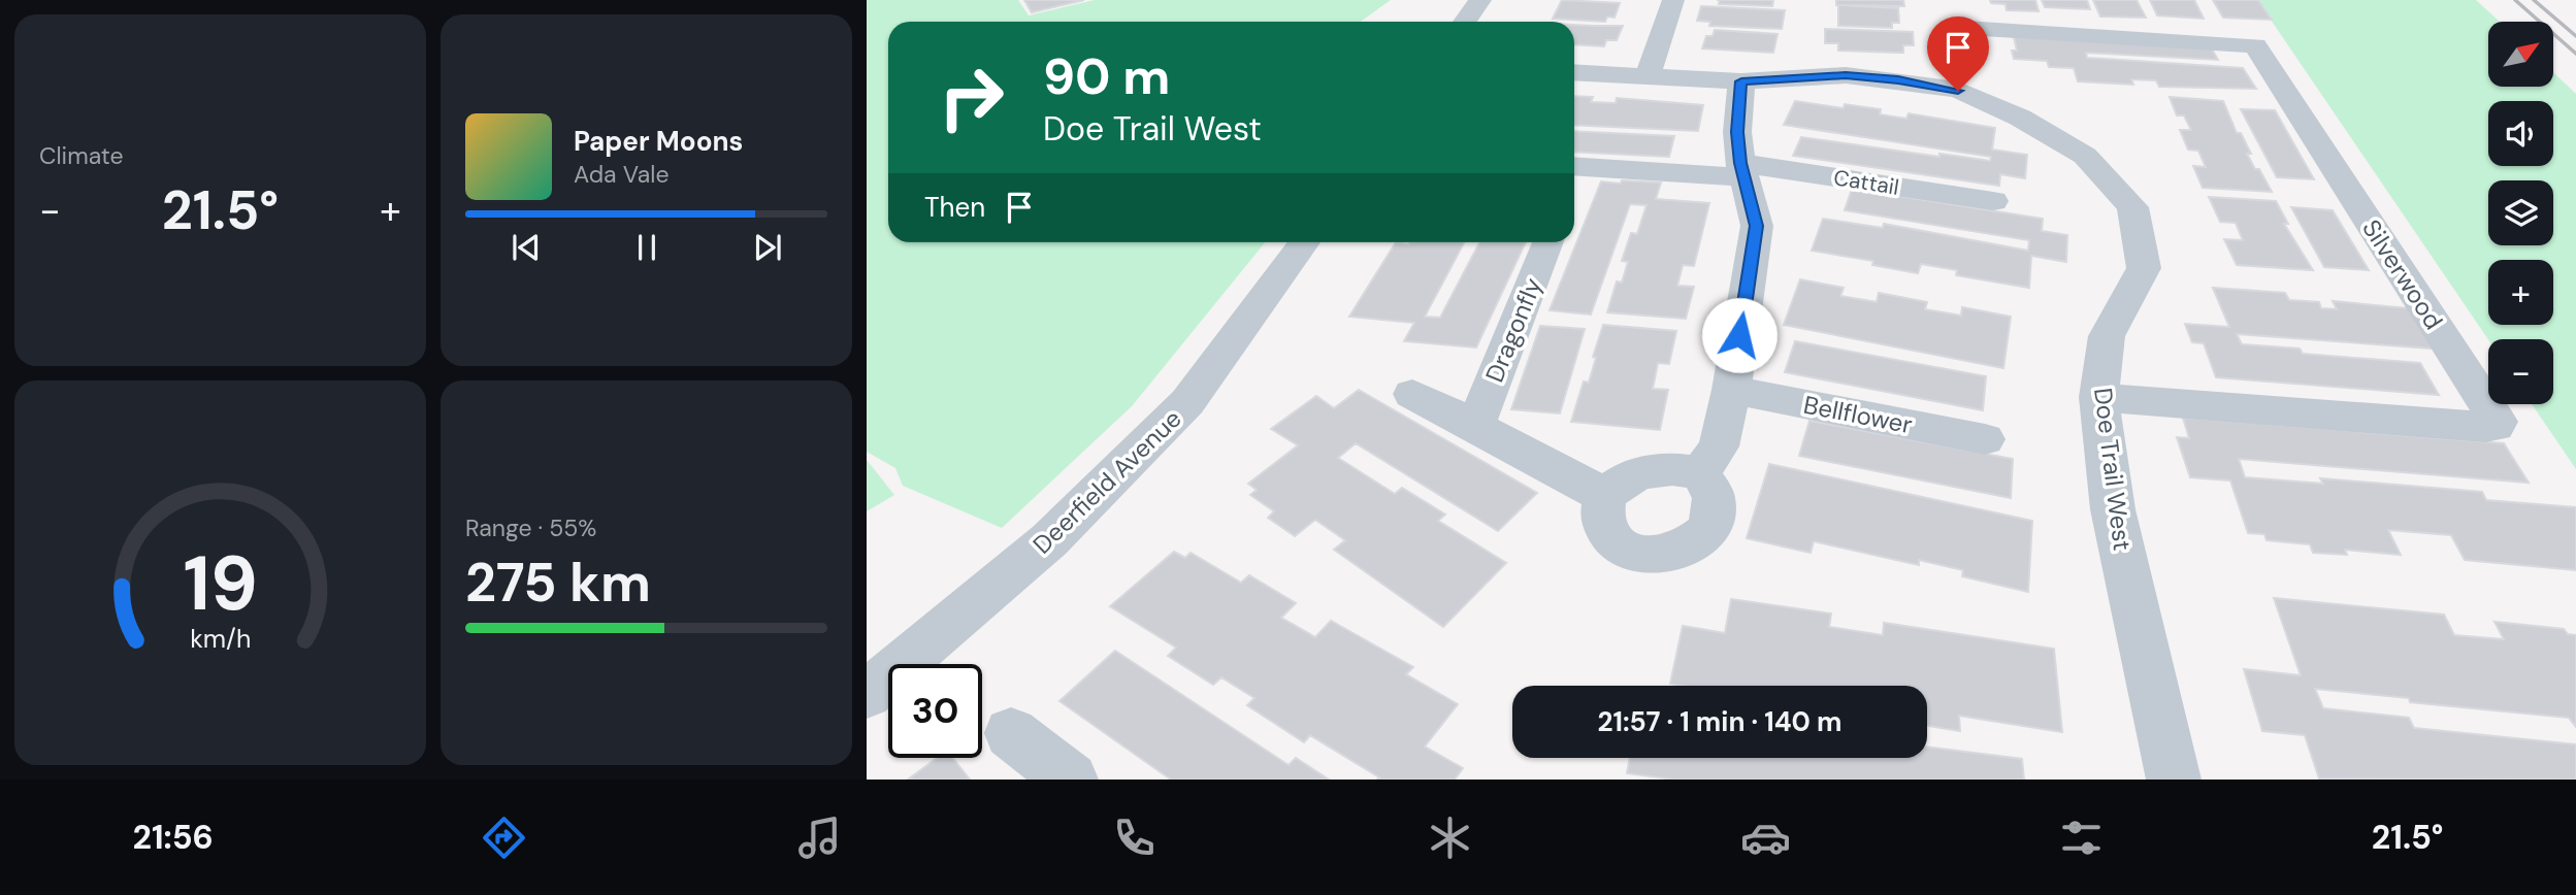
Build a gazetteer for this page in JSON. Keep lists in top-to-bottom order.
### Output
{
  "streets": {
    "street": [
      "Cattail",
      "Silverwood",
      "Dragonfly",
      "Bellflower",
      "Doe Trail West",
      "Deerfield Avenue"
    ]
  },
  "crossings": [
    ["Silverwood", "Doe Trail West"]
  ],
  "north": "top right",
  "page": {
    "tile": [
      "Climate",
      ["Range · 55%", "275 km"]
    ],
    "map_buttons": ["+", "−"],
    "turn": ["90 m", "Doe Trail West"],
    "song": ["Paper Moons", "Ada Vale"],
    "then": "Then",
    "heat": ["−", "21.5°", "+"],
    "limit": "30",
    "trip": "21:57 · 1 min · 140 m",
    "tabs": ["21:56", "21.5°"],
    "gauge": ["19", "km/h"]
  }
}
